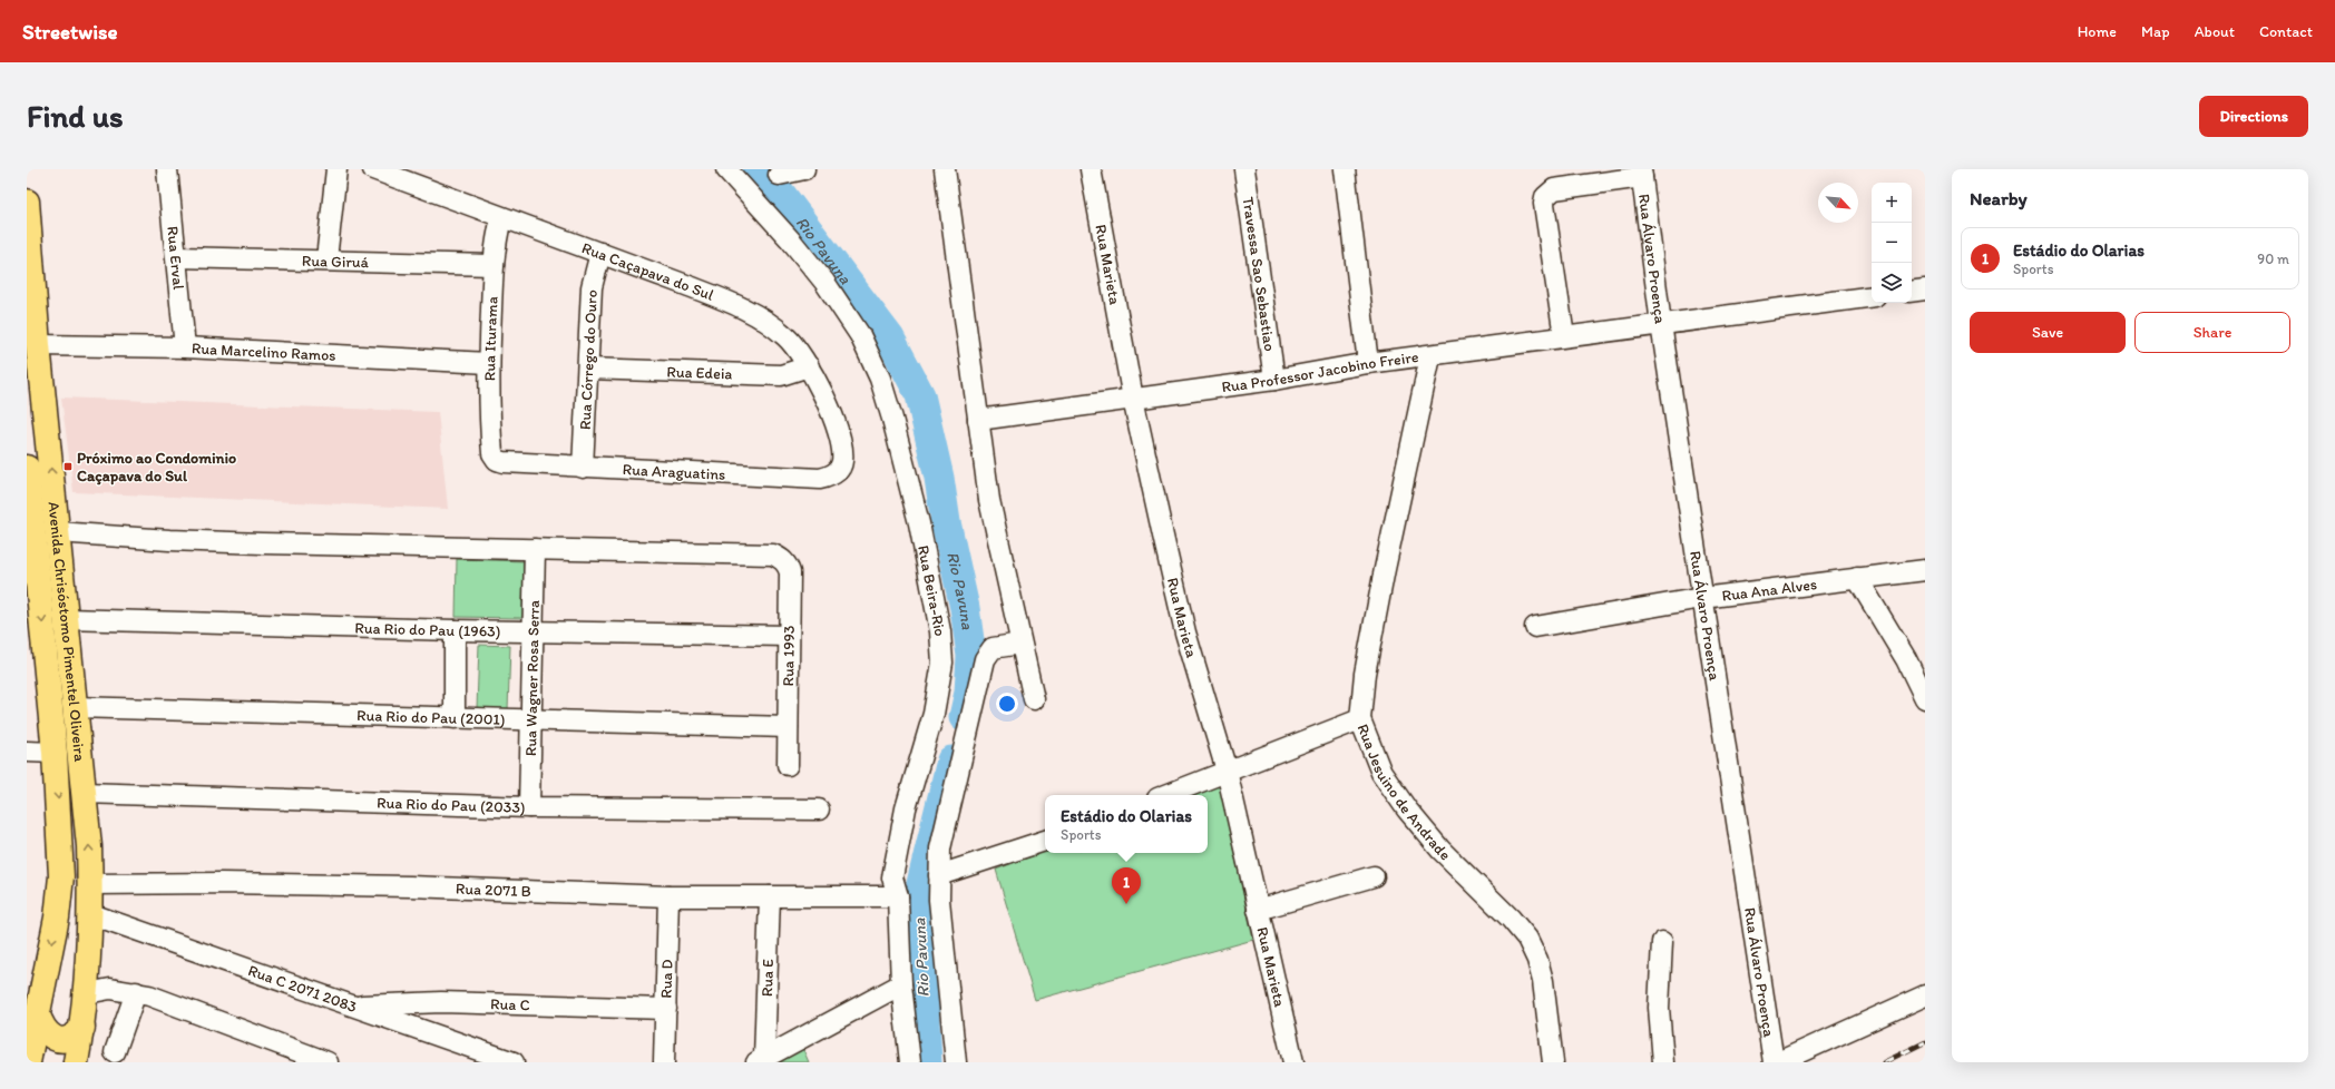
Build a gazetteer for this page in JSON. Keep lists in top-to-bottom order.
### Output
{
  "streets": {
    "main road": ["Avenida Chrisóstomo Pimentel Oliveira"],
    "street": [
      "Rua Erval",
      "Rua Álvaro Proença",
      "Rua Giruá",
      "Rua Marieta",
      "Rua Caçapava do Sul",
      "Travessa Sao Sebastiao",
      "Rua Iturama",
      "Rua Marcelino Ramos",
      "Rua Córrego do Ouro",
      "Rua Professor Jacobino Freire",
      "Rua Edeia",
      "Rua Araguatins",
      "Rua Ana Alves",
      "Rua Beira-Rio",
      "Rua Rio do Pau (1963)",
      "Rua 1993",
      "Rua Wagner Rosa Serra",
      "Rua Rio do Pau (2001)",
      "Rua Jesuino de Andrade",
      "Rua Rio do Pau (2033)",
      "Rua 2071 B",
      "Rua E",
      "Rua D",
      "Rua C 2071 2083",
      "Rua C"
    ]
  },
  "crossings": [
    ["Rua Erval", "Rua Giruá"],
    ["Rua Erval", "Rua Marcelino Ramos"],
    ["Rua Álvaro Proença", "Rua Professor Jacobino Freire"],
    ["Rua Álvaro Proença", "Rua Ana Alves"],
    ["Rua Giruá", "Rua Iturama"],
    ["Rua Marieta", "Rua Professor Jacobino Freire"],
    ["Rua Caçapava do Sul", "Rua Iturama"],
    ["Rua Caçapava do Sul", "Rua Córrego do Ouro"],
    ["Rua Caçapava do Sul", "Rua Edeia"],
    ["Rua Caçapava do Sul", "Rua Araguatins"],
    ["Travessa Sao Sebastiao", "Rua Professor Jacobino Freire"],
    ["Rua Iturama", "Rua Marcelino Ramos"],
    ["Rua Iturama", "Rua Araguatins"],
    ["Rua Marcelino Ramos", "Avenida Chrisóstomo Pimentel Oliveira"],
    ["Rua Córrego do Ouro", "Rua Edeia"],
    ["Rua Córrego do Ouro", "Rua Araguatins"],
    ["Rua Professor Jacobino Freire", "Rua Jesuino de Andrade"],
    ["Rua Beira-Rio", "Rua 2071 B"],
    ["Rua Rio do Pau (1963)", "Avenida Chrisóstomo Pimentel Oliveira"],
    ["Rua Rio do Pau (1963)", "Rua 1993"],
    ["Rua Rio do Pau (1963)", "Rua Wagner Rosa Serra"],
    ["Avenida Chrisóstomo Pimentel Oliveira", "Rua Rio do Pau (2001)"],
    ["Avenida Chrisóstomo Pimentel Oliveira", "Rua Rio do Pau (2033)"],
    ["Avenida Chrisóstomo Pimentel Oliveira", "Rua 2071 B"],
    ["Avenida Chrisóstomo Pimentel Oliveira", "Rua C 2071 2083"],
    ["Rua 1993", "Rua Wagner Rosa Serra"],
    ["Rua 1993", "Rua Rio do Pau (2001)"],
    ["Rua Wagner Rosa Serra", "Rua Rio do Pau (2001)"],
    ["Rua Wagner Rosa Serra", "Rua Rio do Pau (2033)"],
    ["Rua 2071 B", "Rua E"],
    ["Rua 2071 B", "Rua D"],
    ["Rua D", "Rua C"],
    ["Rua C 2071 2083", "Rua C"]
  ],
  "water": ["Rio Pavuna"],
  "places": {
    "transit": ["Próximo ao Condominio Caçapava do Sul"]
  },
  "north": "bottom right",
  "page": {
    "header": "Streetwise",
    "nav": [
      "Home",
      "Map",
      "About",
      "Contact"
    ],
    "buttons": [
      "Directions",
      ["Save", "Share"]
    ],
    "title": "Find us",
    "heading": "Nearby",
    "map_buttons": ["+", "−"],
    "list": [
      {
        "mark": "1",
        "name": "Estádio do Olarias",
        "note": "Sports",
        "value": "90 m"
      }
    ],
    "popup": ["Estádio do Olarias", "Sports"],
    "pins": "1"
  }
}
